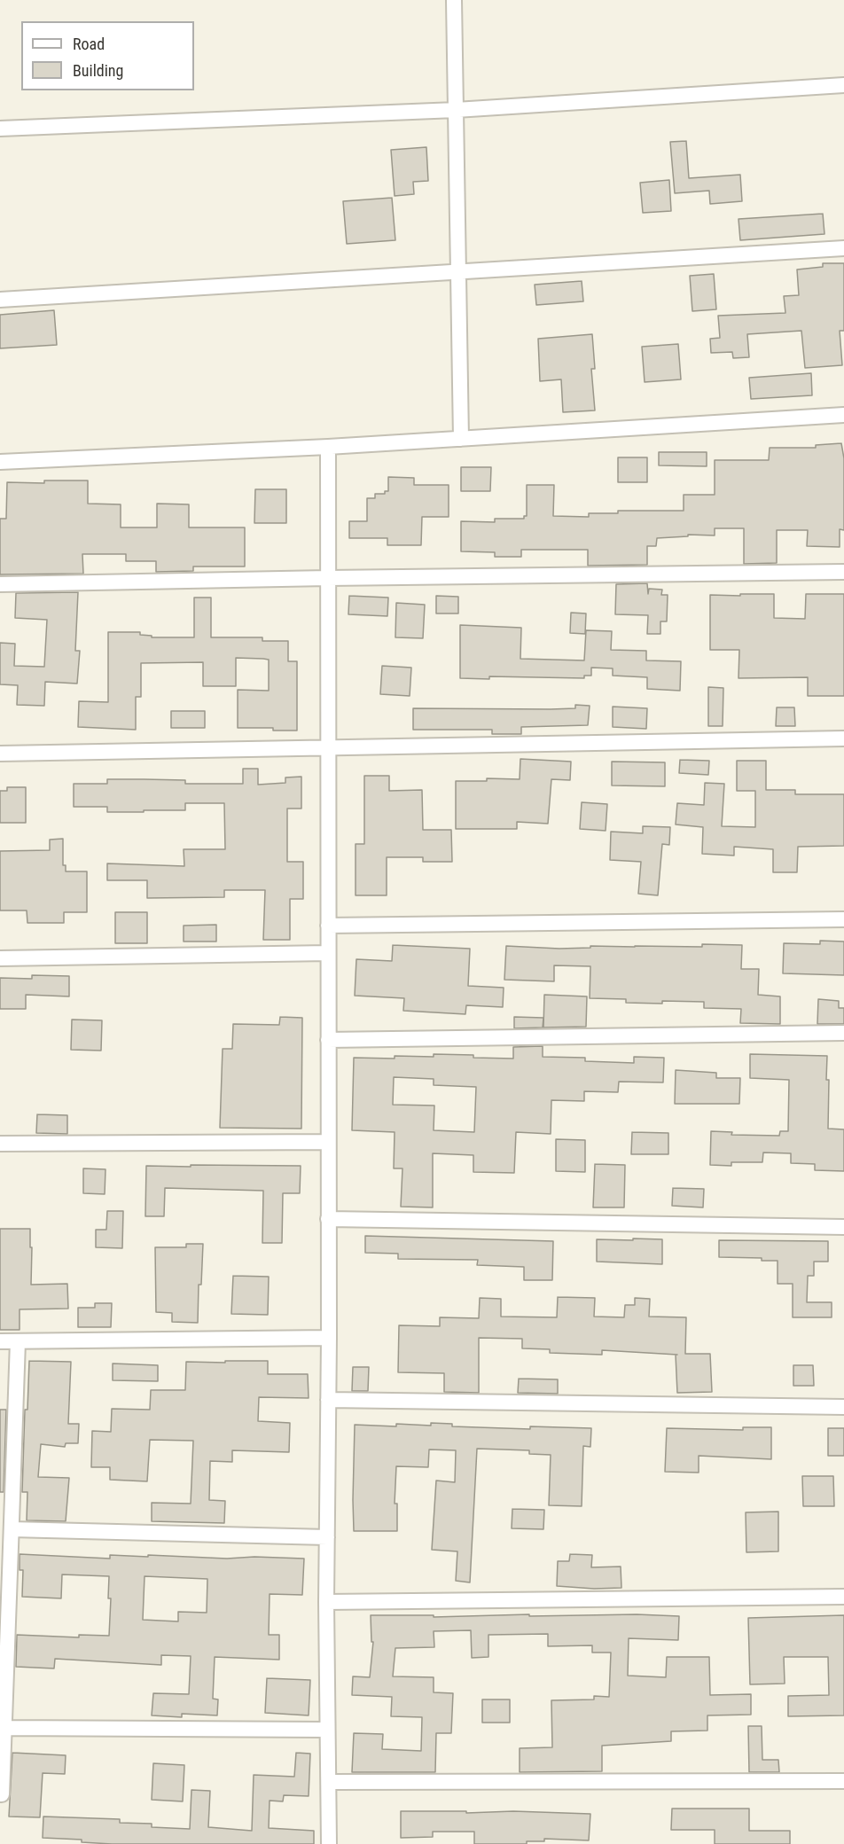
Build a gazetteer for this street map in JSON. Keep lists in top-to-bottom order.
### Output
{
  "legend": ["Road", "Building"]
}
